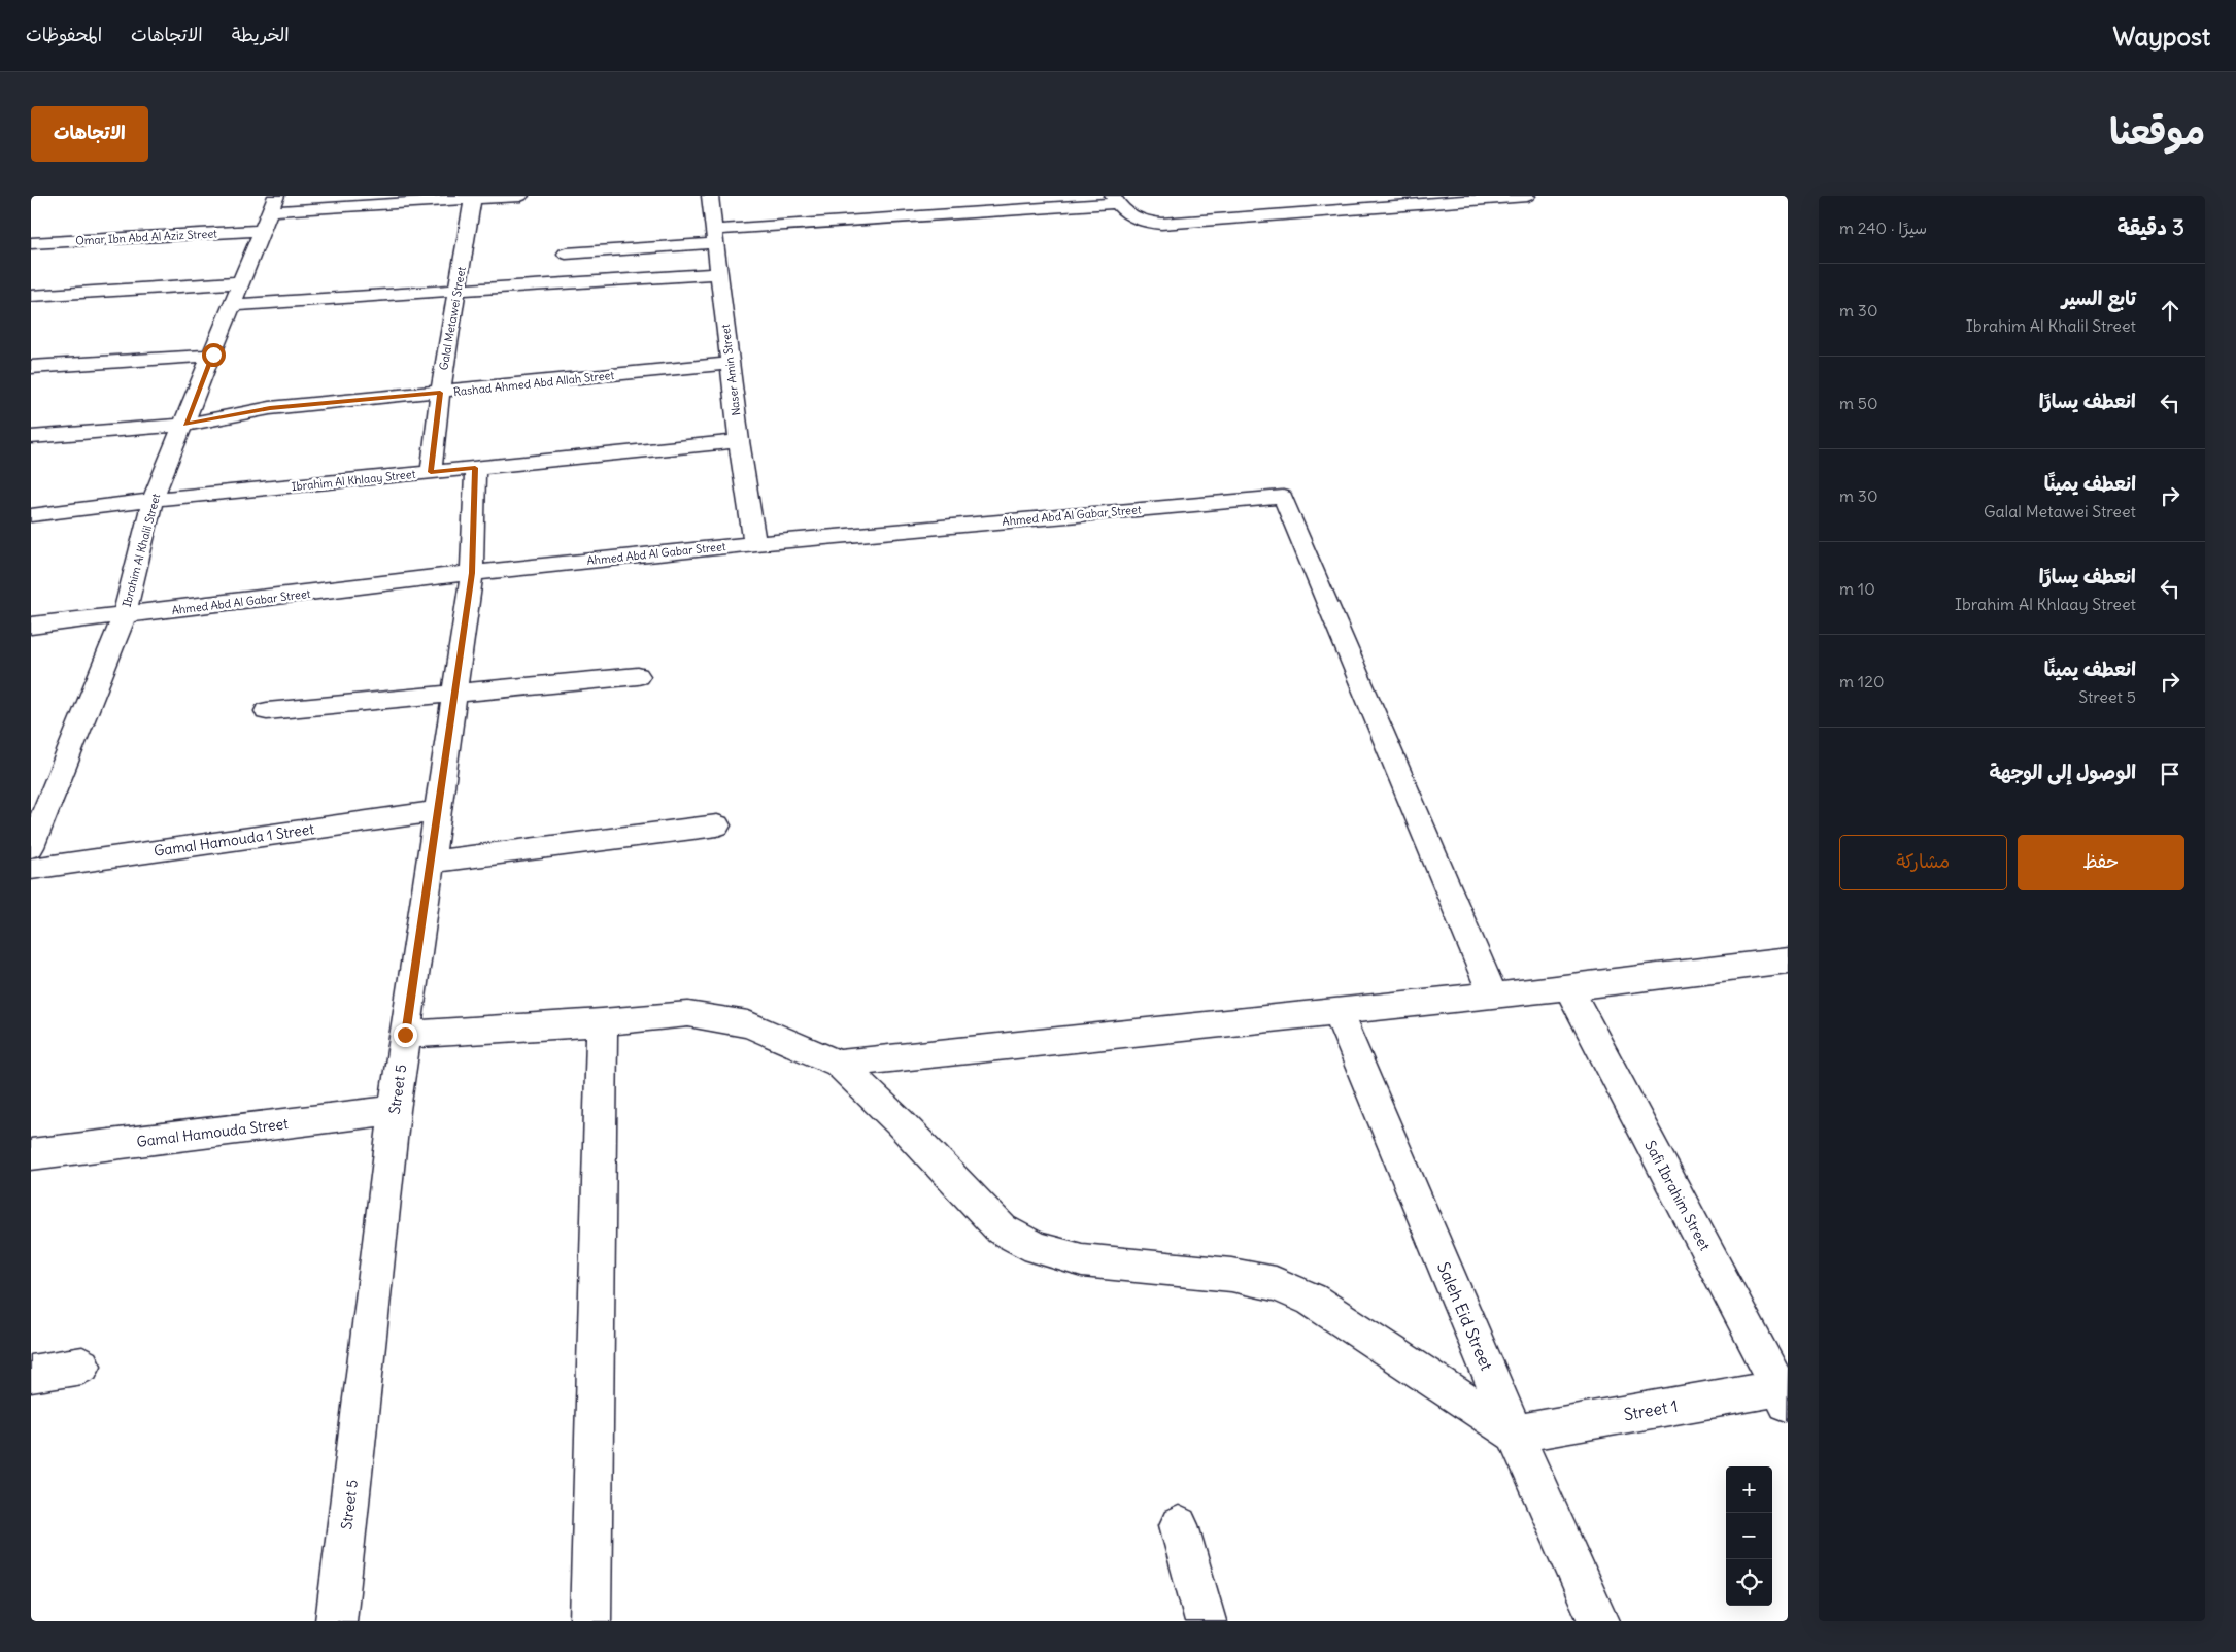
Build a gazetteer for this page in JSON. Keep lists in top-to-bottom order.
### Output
{
  "streets": {
    "street": [
      "Omar Ibn Abd Al Aziz Street",
      "Galal Metawei Street",
      "Naser Amin Street",
      "Rashad Ahmed Abd Allah Street",
      "Ibrahim Al Khlaay Street",
      "Ahmed Abd Al Gabar Street",
      "Ibrahim Al Khalil Street",
      "Gamal Hamouda 1 Street",
      "Street 5",
      "Gamal Hamouda Street",
      "Safi Ibrahim Street",
      "Saleh Eid Street",
      "Street 1"
    ]
  },
  "crossings": [
    ["Omar Ibn Abd Al Aziz Street", "Galal Metawei Street"],
    ["Omar Ibn Abd Al Aziz Street", "Ibrahim Al Khalil Street"],
    ["Galal Metawei Street", "Rashad Ahmed Abd Allah Street"],
    ["Galal Metawei Street", "Ibrahim Al Khlaay Street"],
    ["Naser Amin Street", "Rashad Ahmed Abd Allah Street"],
    ["Naser Amin Street", "Ibrahim Al Khlaay Street"],
    ["Naser Amin Street", "Ahmed Abd Al Gabar Street"],
    ["Rashad Ahmed Abd Allah Street", "Ibrahim Al Khalil Street"],
    ["Ibrahim Al Khlaay Street", "Ibrahim Al Khalil Street"],
    ["Ibrahim Al Khlaay Street", "Street 5"],
    ["Ahmed Abd Al Gabar Street", "Ibrahim Al Khalil Street"],
    ["Ahmed Abd Al Gabar Street", "Street 5"],
    ["Gamal Hamouda 1 Street", "Street 5"],
    ["Street 5", "Gamal Hamouda Street"],
    ["Safi Ibrahim Street", "Street 1"],
    ["Saleh Eid Street", "Street 1"]
  ],
  "page": {
    "header": "Waypost",
    "nav": ["الخريطة", "الاتجاهات", "المحفوظات"],
    "title": "موقعنا",
    "buttons": [
      "الاتجاهات",
      ["حفظ", "مشاركة"]
    ],
    "heading": ["3 دقيقة", "سيرًا · 240 m"],
    "list": [
      ["تابع السير", "Ibrahim Al Khalil Street", "30 m"],
      ["انعطف يسارًا", "50 m"],
      ["انعطف يمينًا", "Galal Metawei Street", "30 m"],
      ["انعطف يسارًا", "Ibrahim Al Khlaay Street", "10 m"],
      ["انعطف يمينًا", "Street 5", "120 m"],
      "الوصول إلى الوجهة"
    ],
    "map_buttons": ["+", "−"]
  }
}
